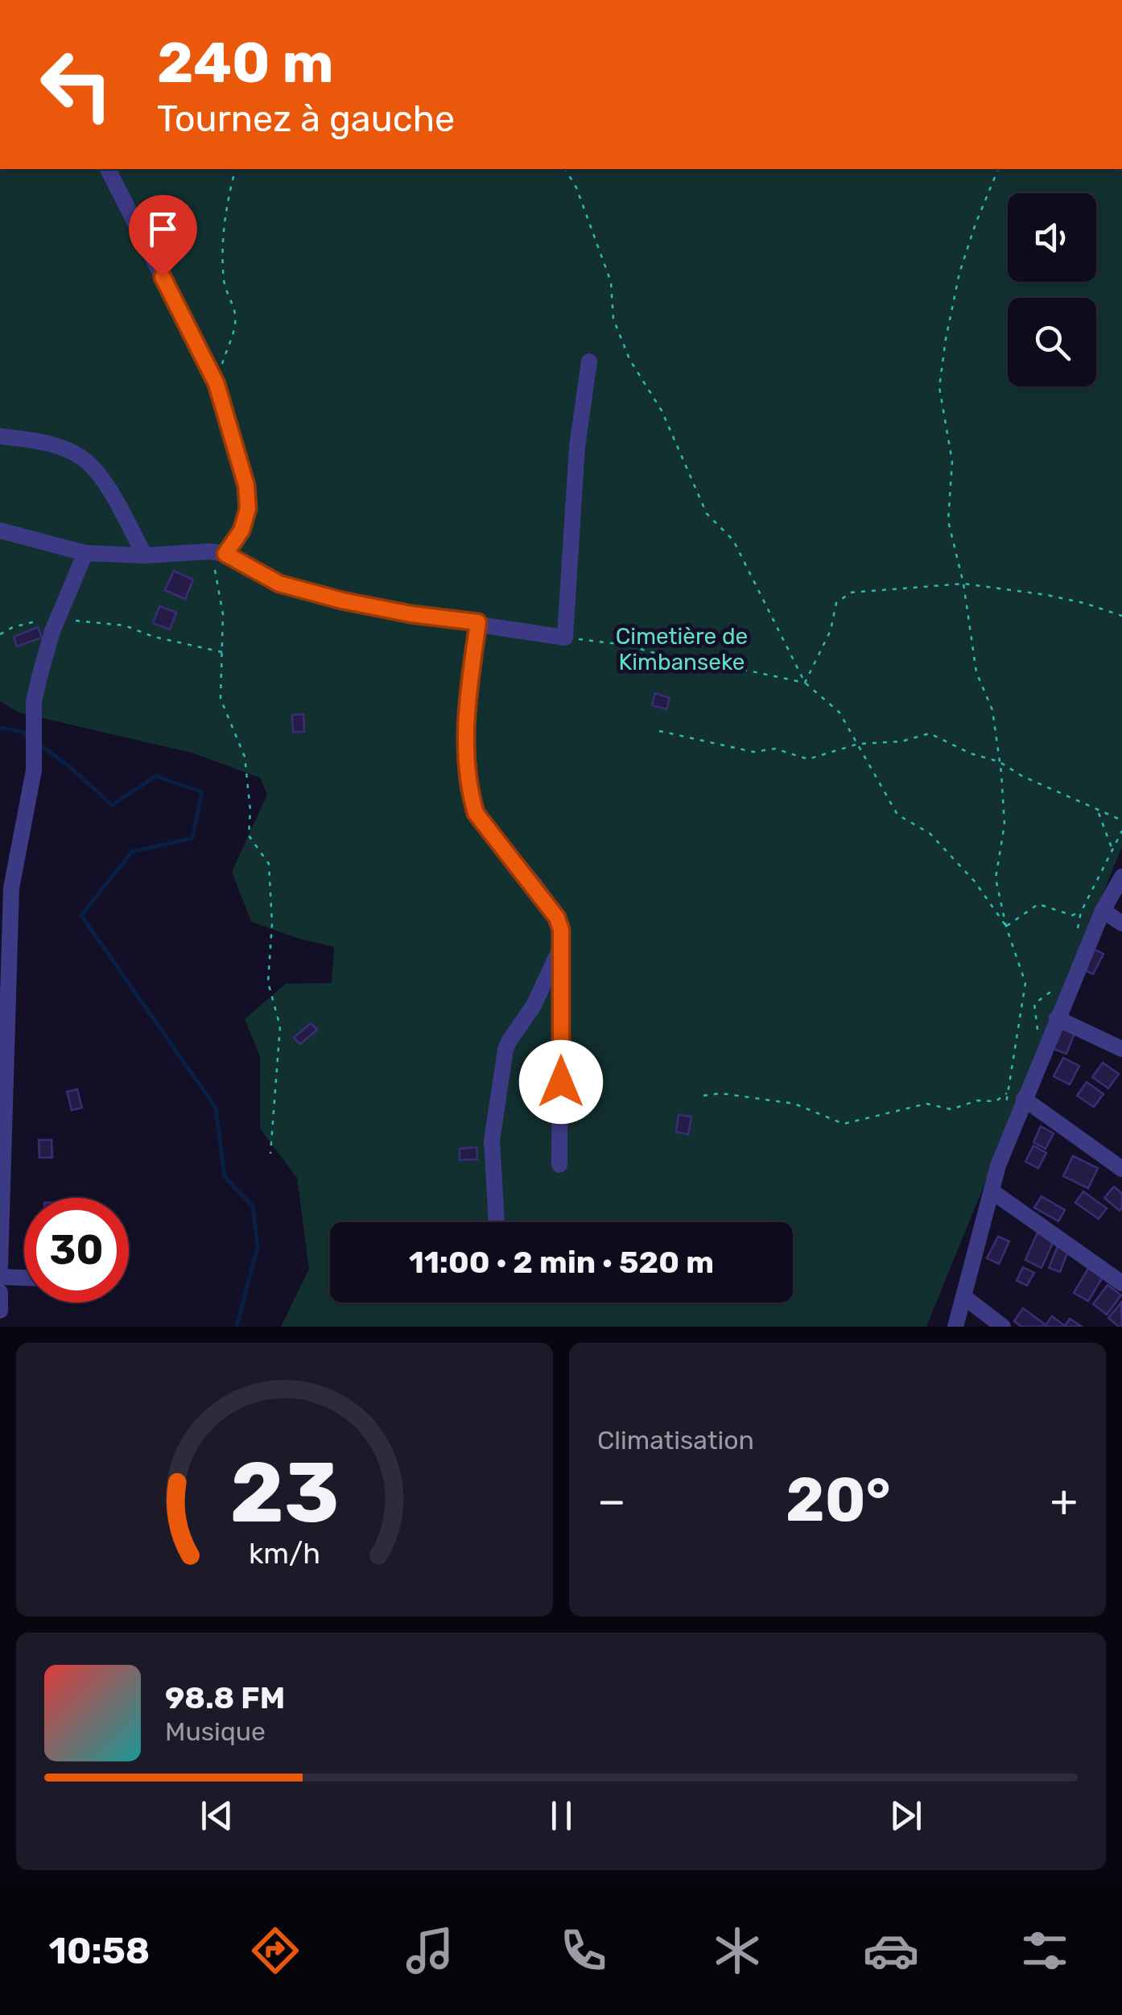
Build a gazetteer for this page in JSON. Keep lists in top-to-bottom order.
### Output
{
  "parks": ["Cimetière de Kimbanseke"],
  "page": {
    "turn": ["240 m", "Tournez à gauche"],
    "limit": "30",
    "trip": "11:00 · 2 min · 520 m",
    "tile": "Climatisation",
    "heat": ["−", "20°", "+"],
    "song": ["98.8 FM", "Musique"],
    "tabs": "10:58",
    "gauge": ["23", "km/h"]
  }
}
